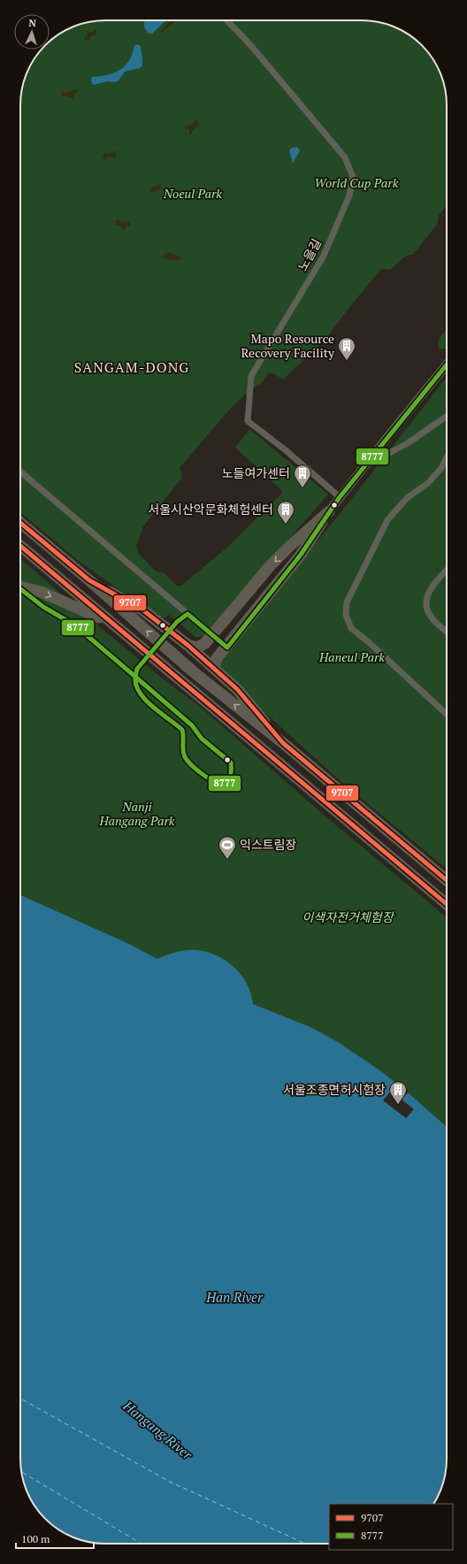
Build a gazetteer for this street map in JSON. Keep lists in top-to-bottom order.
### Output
{
  "streets": {
    "street": ["노을길"]
  },
  "districts": ["SANGAM-DONG"],
  "water": ["Han River", "Hangang River"],
  "parks": [
    "World Cup Park",
    "Noeul Park",
    "Haneul Park",
    "Nanji Hangang Park",
    "이색자전거체험장"
  ],
  "places": {
    "building": [
      "Mapo Resource Recovery Facility",
      "노들여가센터",
      "서울시산악문화체험센터",
      "서울조종면허시험장"
    ],
    "sports": ["익스트림장"]
  },
  "lines": ["transit line 8777", "transit line 9707"],
  "legend": ["9707", "8777"],
  "scale_bar": "100 m",
  "north": "top"
}
